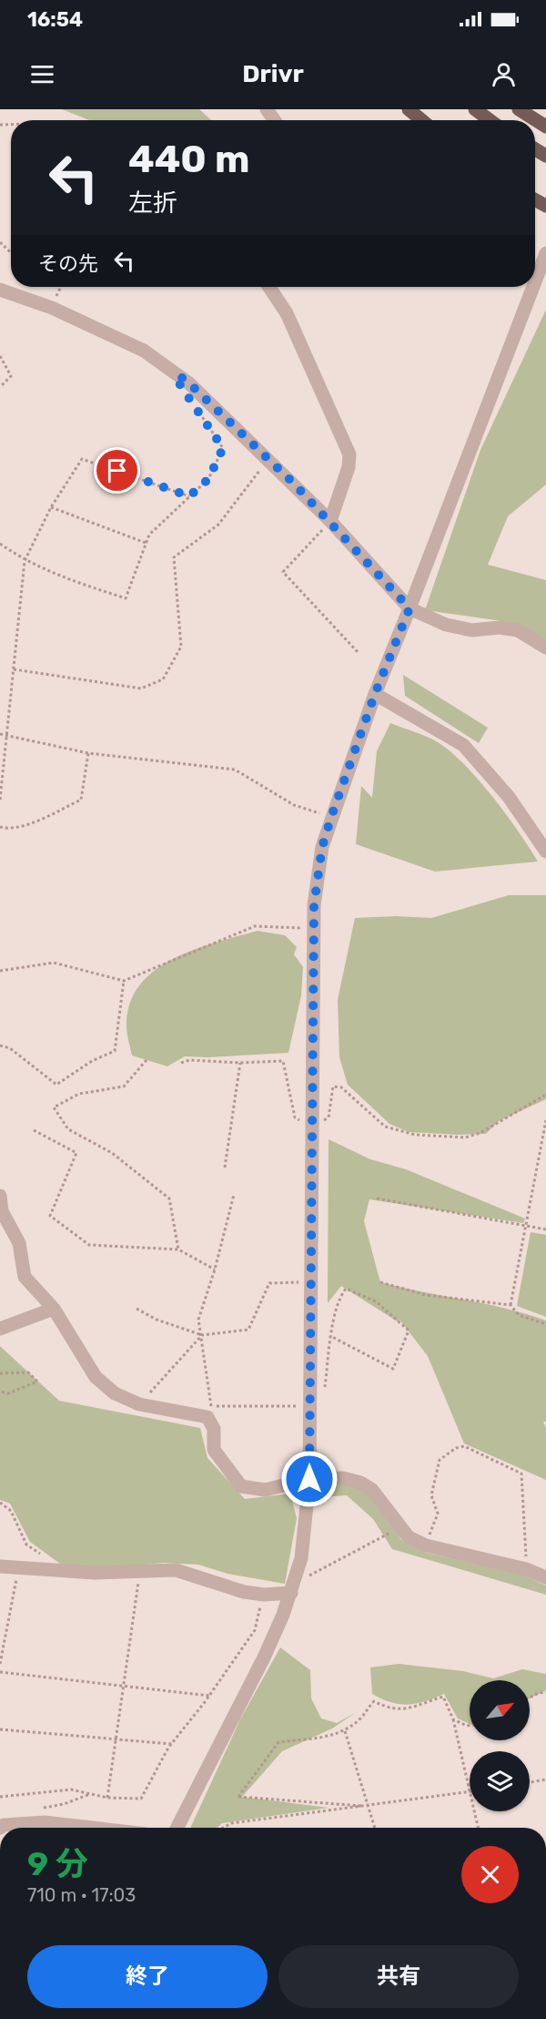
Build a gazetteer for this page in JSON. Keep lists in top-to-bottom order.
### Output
{
  "north": "top right",
  "page": {
    "status": "16:54",
    "header": "Drivr",
    "turn": ["440 m", "左折"],
    "then": "その先",
    "heading": ["9 分", "710 m · 17:03"],
    "buttons": ["終了", "共有"]
  }
}
